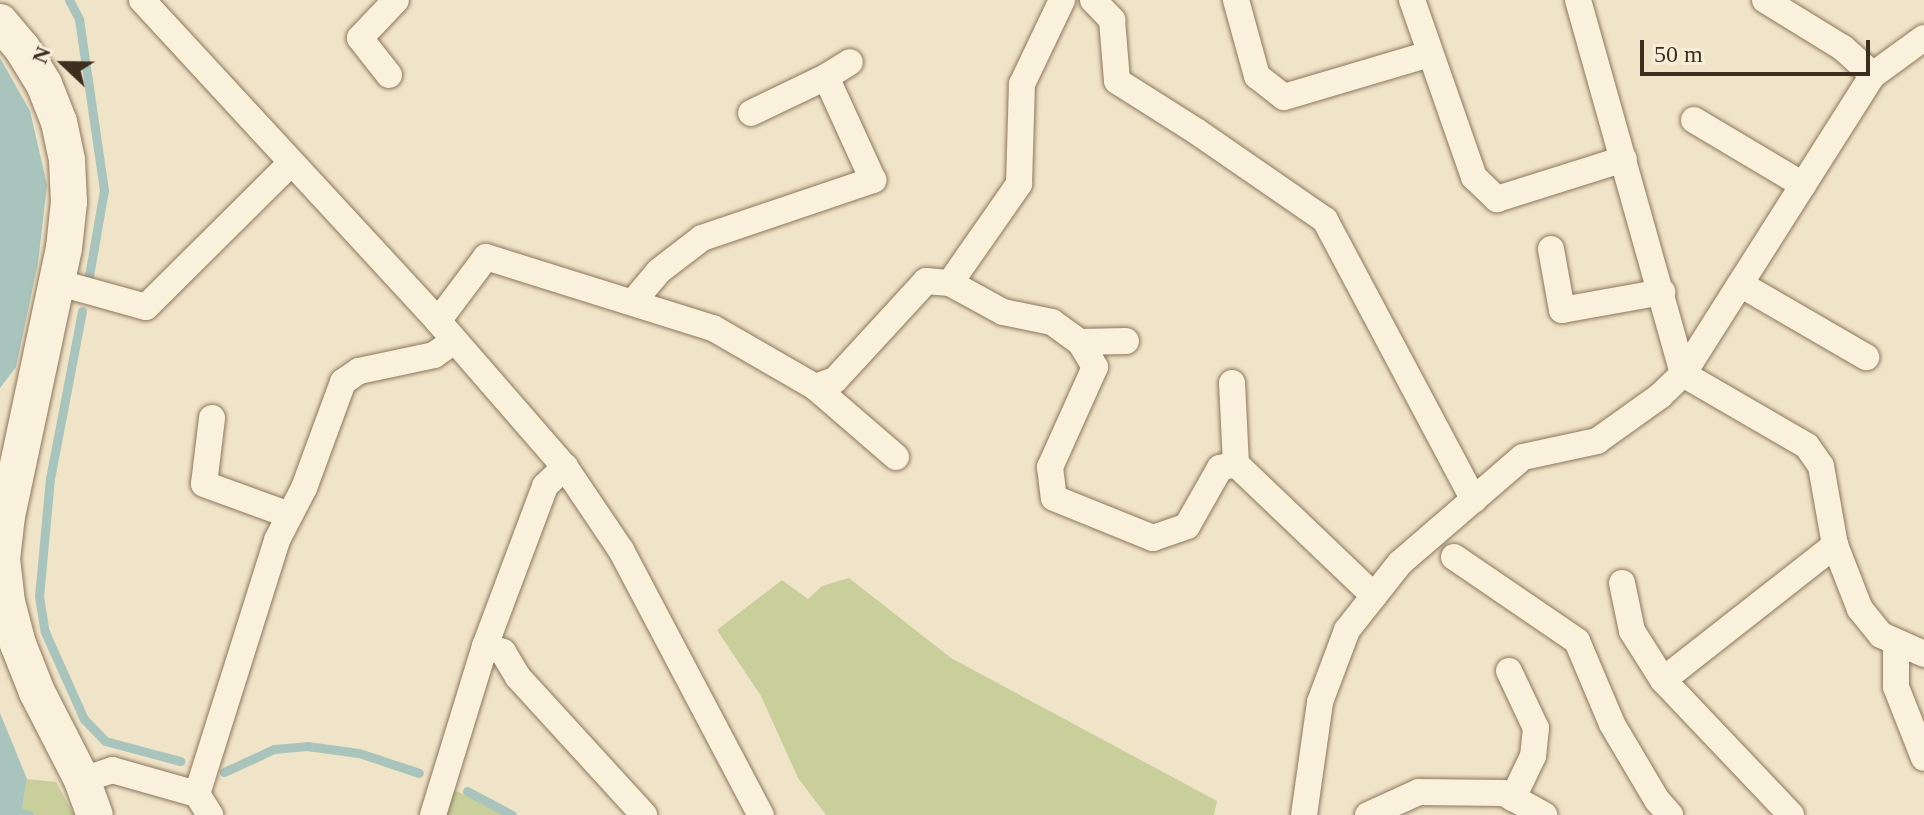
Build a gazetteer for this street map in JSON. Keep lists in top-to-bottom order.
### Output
{
  "scale_bar": "50 m",
  "north": "left"
}
